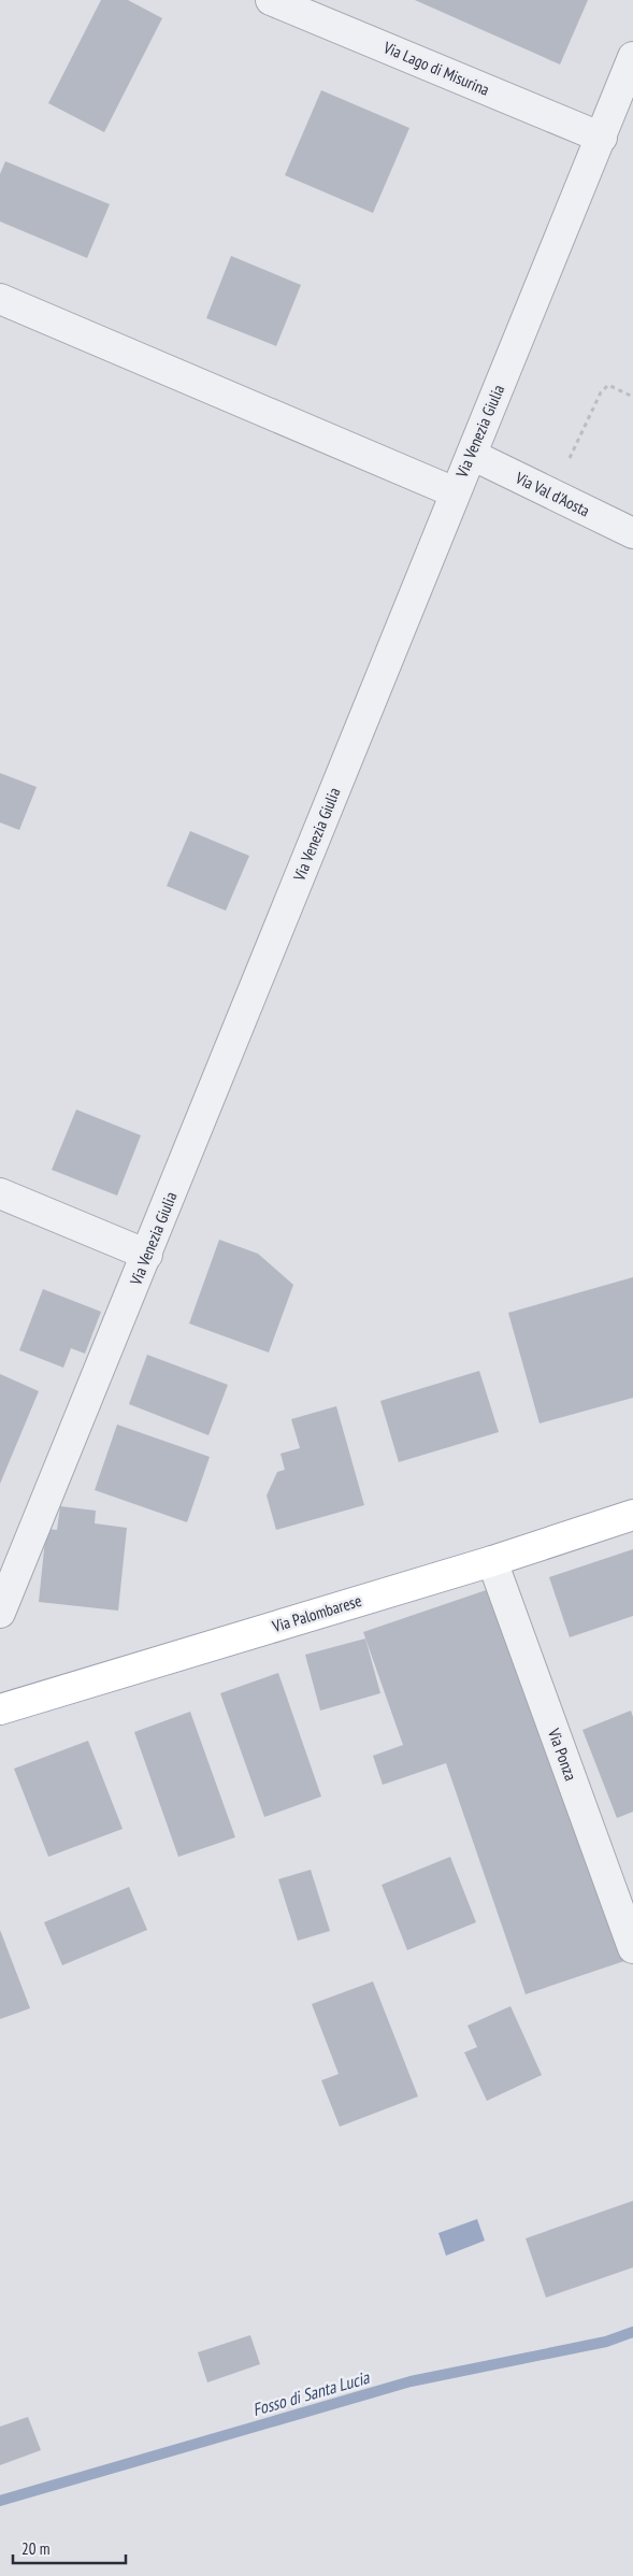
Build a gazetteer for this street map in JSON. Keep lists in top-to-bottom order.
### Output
{
  "streets": {
    "main road": ["Via Palombarese"],
    "street": [
      "Via Lago di Misurina",
      "Via Venezia Giulia",
      "Via Val d'Aosta",
      "Via Ponza"
    ]
  },
  "crossings": [
    ["Via Lago di Misurina", "Via Venezia Giulia"],
    ["Via Venezia Giulia", "Via Val d'Aosta"],
    ["Via Palombarese", "Via Ponza"]
  ],
  "water": ["Fosso di Santa Lucia"],
  "scale_bar": "20 m"
}
